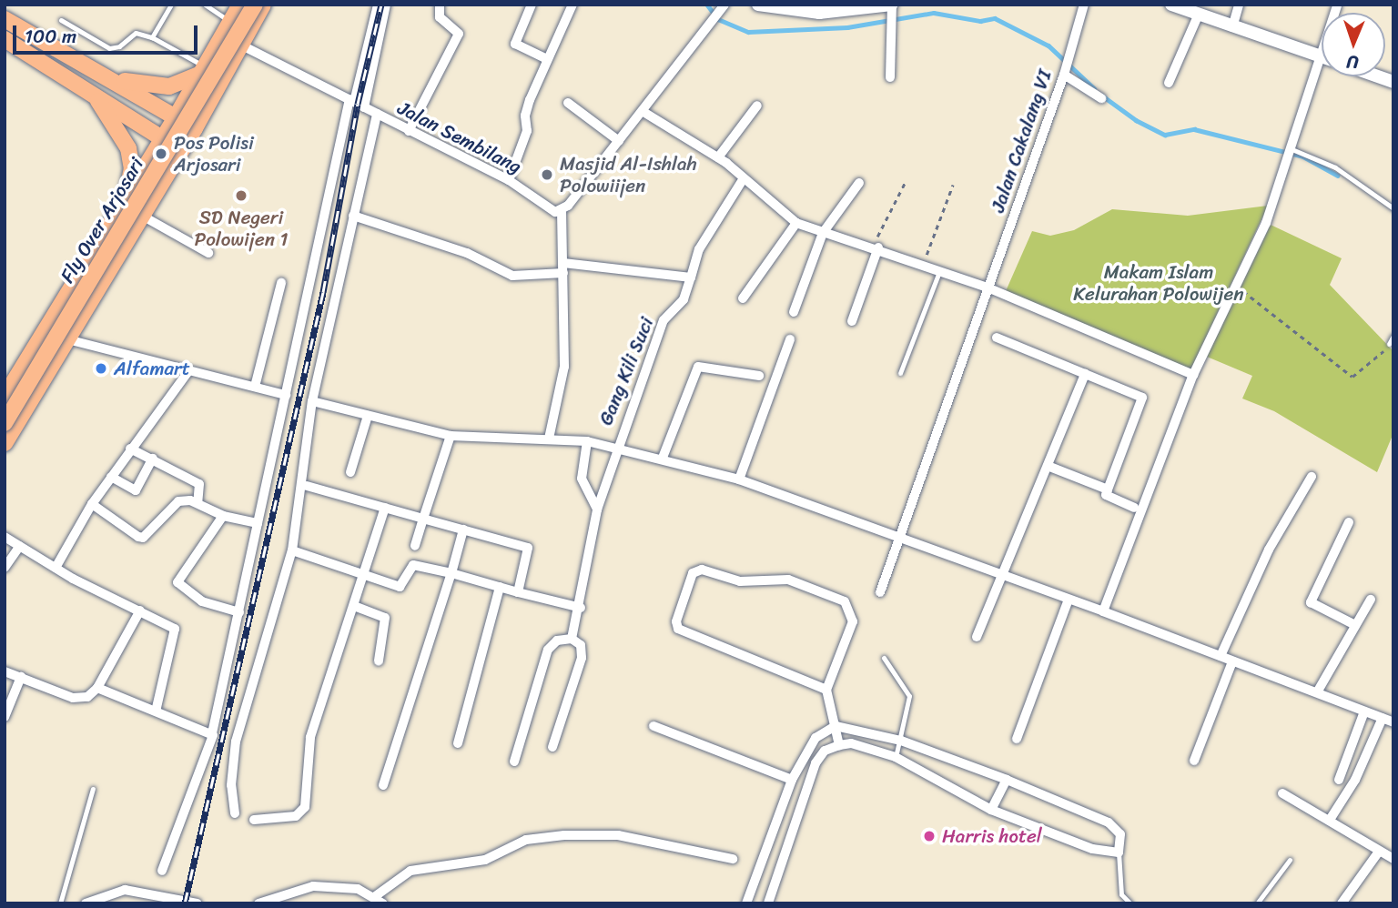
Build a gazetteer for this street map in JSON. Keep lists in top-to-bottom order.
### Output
{
  "streets": {
    "main road": ["Fly Over Arjosari"],
    "street": ["Jalan Sembilang", "Jalan Cakalang VI", "Gang Kili Suci"]
  },
  "parks": ["Makam Islam Kelurahan Polowijen"],
  "places": [
    "Pos Polisi Arjosari",
    "Masjid Al-Ishlah Polowiijen",
    "SD Negeri Polowijen 1",
    "Alfamart",
    "Harris hotel"
  ],
  "scale_bar": "100 m",
  "north": "bottom"
}
